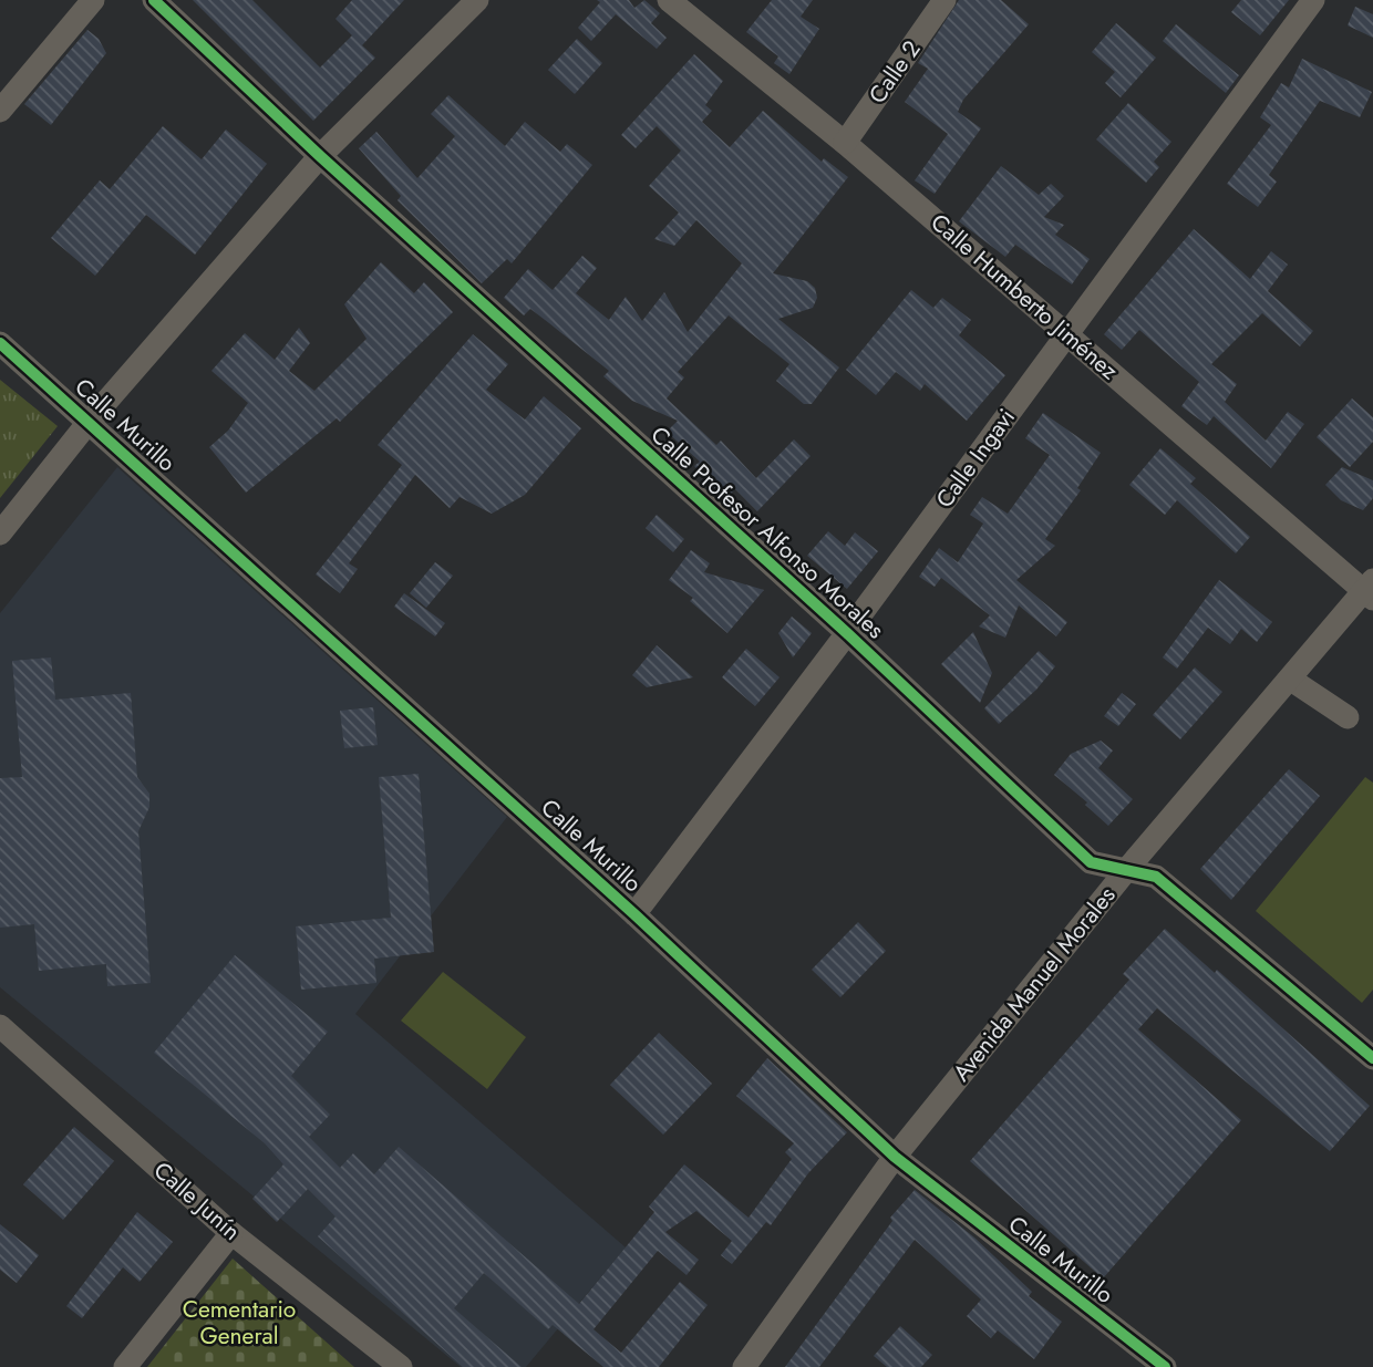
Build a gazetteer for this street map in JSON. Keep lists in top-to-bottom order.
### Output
{
  "streets": {
    "street": [
      "Calle 2",
      "Calle Humberto Jiménez",
      "Calle Murillo",
      "Calle Ingavi",
      "Calle Profesor Alfonso Morales",
      "Avenida Manuel Morales",
      "Calle Junín"
    ]
  },
  "crossings": [
    ["Calle 2", "Calle Humberto Jiménez"],
    ["Calle Humberto Jiménez", "Calle Ingavi"],
    ["Calle Humberto Jiménez", "Avenida Manuel Morales"],
    ["Calle Murillo", "Calle Ingavi"],
    ["Calle Murillo", "Avenida Manuel Morales"],
    ["Calle Ingavi", "Calle Profesor Alfonso Morales"],
    ["Calle Profesor Alfonso Morales", "Avenida Manuel Morales"]
  ],
  "parks": ["Cementario General"]
}
